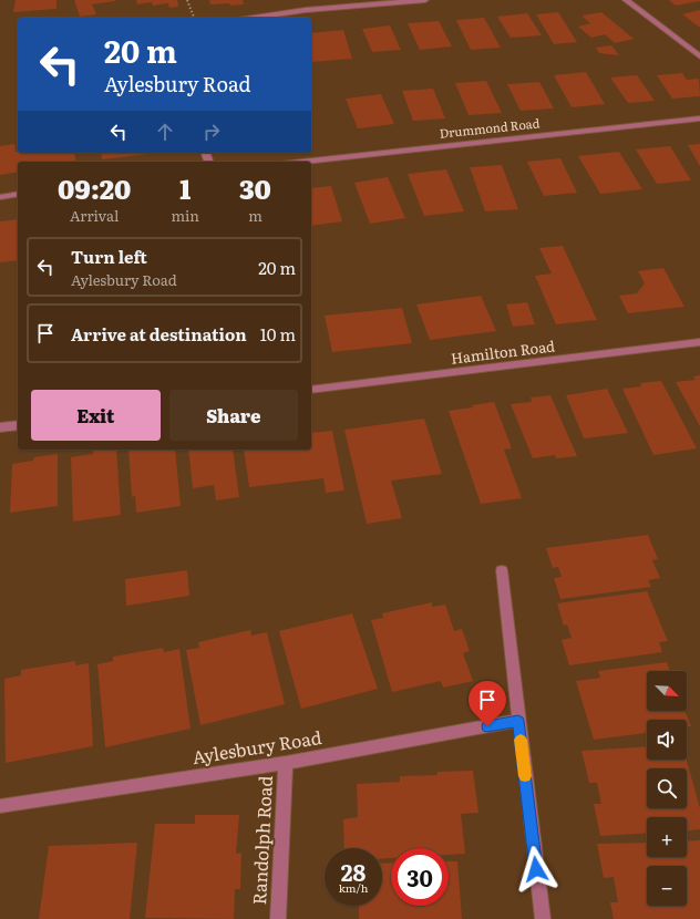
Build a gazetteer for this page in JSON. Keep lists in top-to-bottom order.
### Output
{
  "streets": {
    "street": [
      "Drummond Road",
      "Hamilton Road",
      "Aylesbury Road",
      "Randolph Road"
    ]
  },
  "crossings": [
    ["Aylesbury Road", "Randolph Road"]
  ],
  "north": "bottom right",
  "page": {
    "turn": ["20 m", "Aylesbury Road"],
    "eta": [
      "09:20",
      "Arrival",
      "1",
      "min",
      "30",
      "m"
    ],
    "list": [
      {
        "name": "Turn left",
        "note": "Aylesbury Road",
        "value": "20 m"
      },
      {
        "name": "Arrive at destination",
        "value": "10 m"
      }
    ],
    "buttons": ["Exit", "Share"],
    "map_buttons": ["+", "−"],
    "speed": "28 km/h",
    "limit": "30"
  }
}
